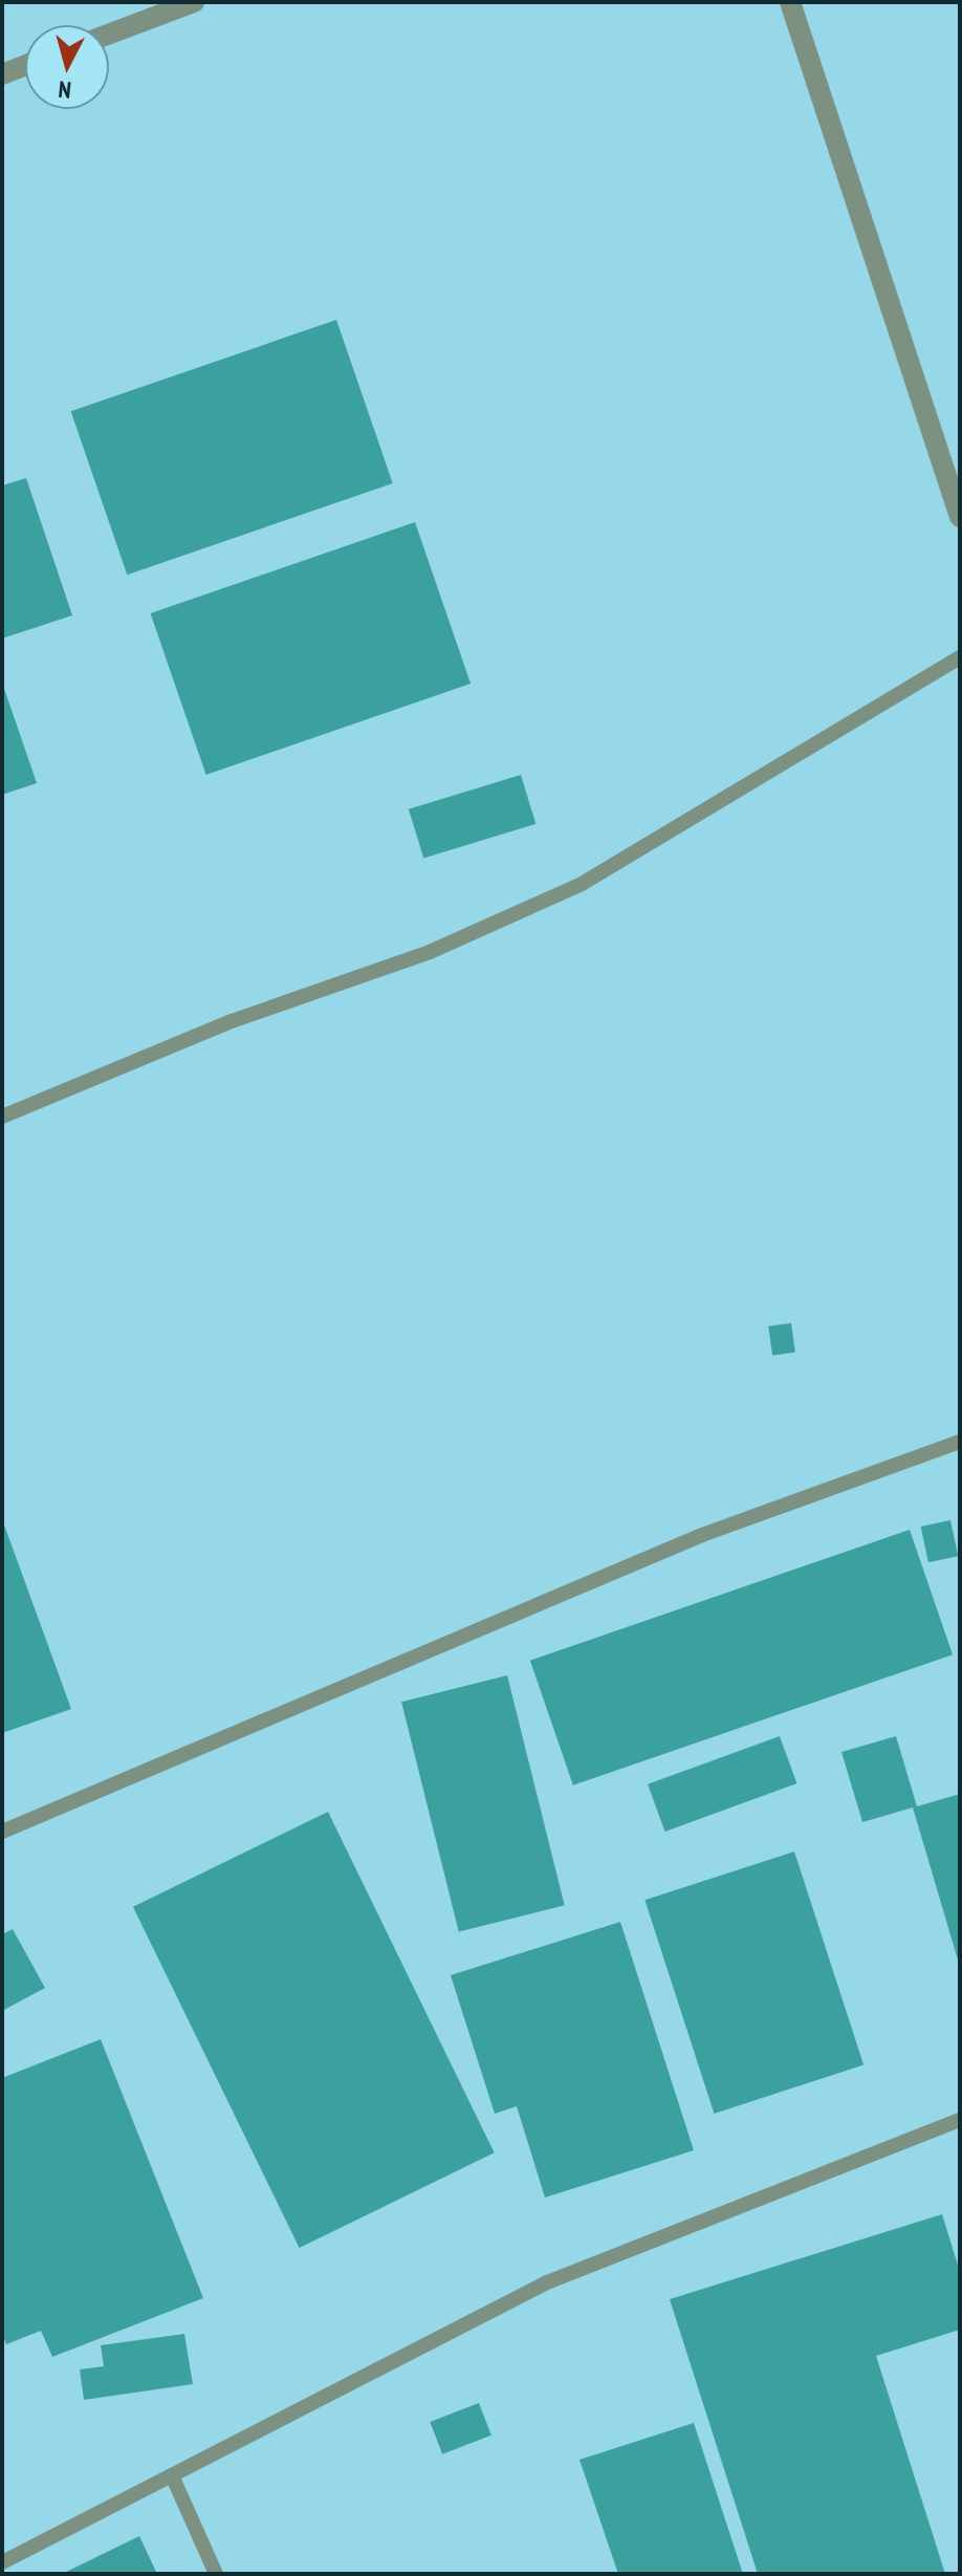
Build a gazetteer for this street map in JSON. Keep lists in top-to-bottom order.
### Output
{
  "north": "bottom"
}
